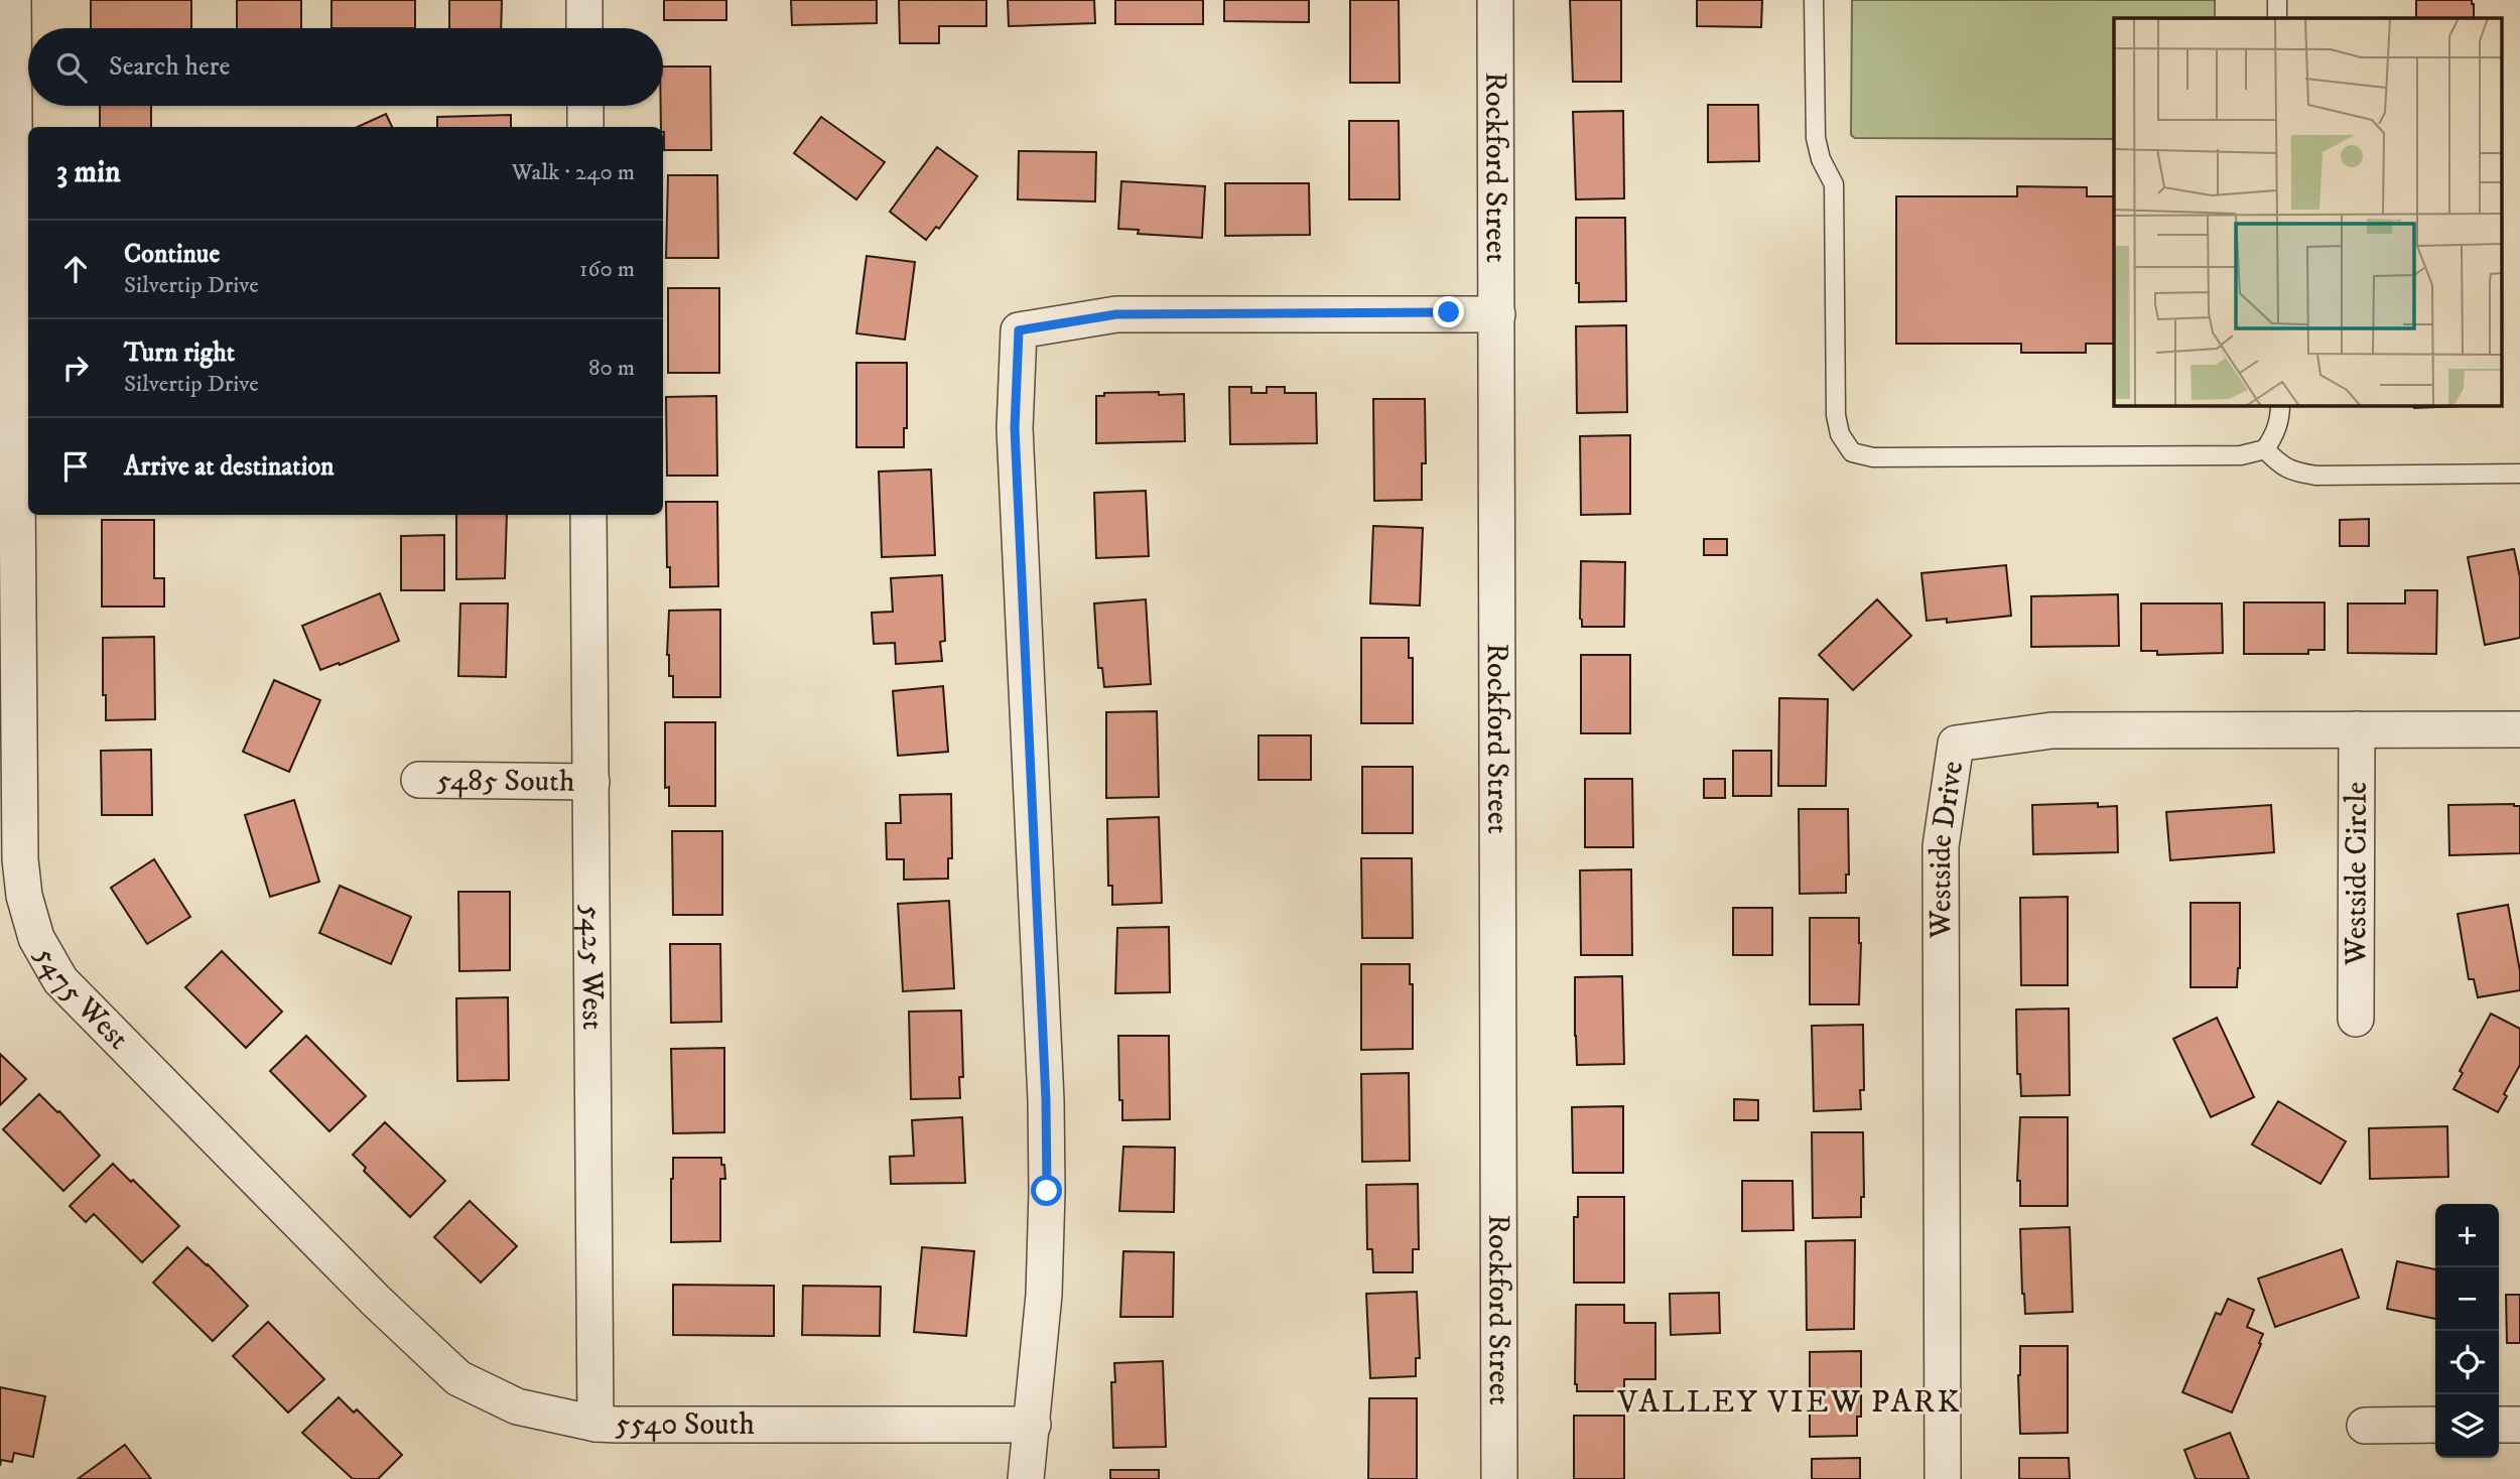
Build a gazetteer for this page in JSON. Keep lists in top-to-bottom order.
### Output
{
  "streets": {
    "street": [
      "Rockford Street",
      "5485 South",
      "Westside Drive",
      "Westside Circle",
      "5425 West",
      "5475 West",
      "5540 South"
    ]
  },
  "crossings": [
    ["5485 South", "5425 West"],
    ["Westside Drive", "Westside Circle"],
    ["5425 West", "5540 South"],
    ["5475 West", "5540 South"]
  ],
  "districts": ["VALLEY VIEW PARK"],
  "page": {
    "search": "Search here",
    "heading": ["3 min", "Walk · 240 m"],
    "list": [
      ["Continue", "Silvertip Drive", "160 m"],
      ["Turn right", "Silvertip Drive", "80 m"],
      "Arrive at destination"
    ],
    "map_buttons": ["+", "−"]
  }
}
